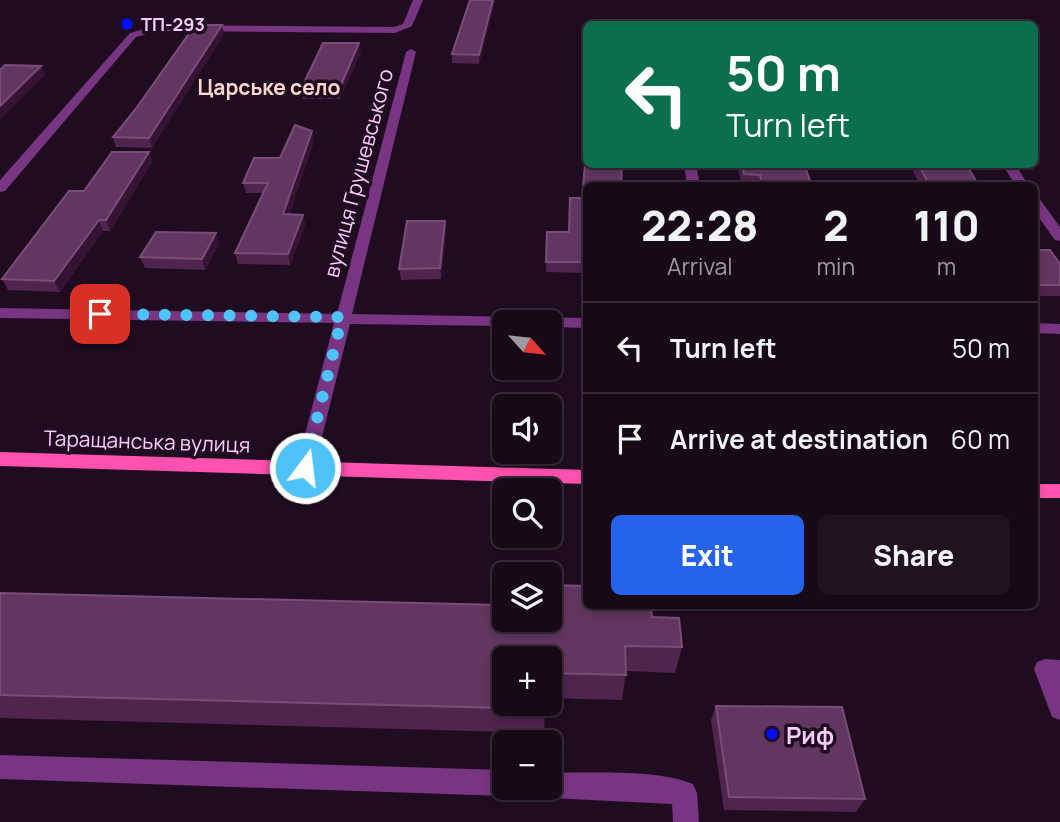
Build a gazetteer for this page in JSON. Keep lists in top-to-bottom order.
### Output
{
  "streets": {
    "main road": ["Таращанська вулиця"],
    "street": ["вулиця Грушевського"]
  },
  "crossings": [
    ["вулиця Грушевського", "Таращанська вулиця"]
  ],
  "districts": ["Царське село"],
  "places": ["ТП-293", "Риф"],
  "north": "bottom right",
  "page": {
    "turn": ["50 m", "Turn left"],
    "eta": [
      "22:28",
      "Arrival",
      "2",
      "min",
      "110",
      "m"
    ],
    "list": [
      {
        "name": "Turn left",
        "value": "50 m"
      },
      {
        "name": "Arrive at destination",
        "value": "60 m"
      }
    ],
    "map_buttons": ["+", "−"],
    "buttons": ["Exit", "Share"]
  }
}
